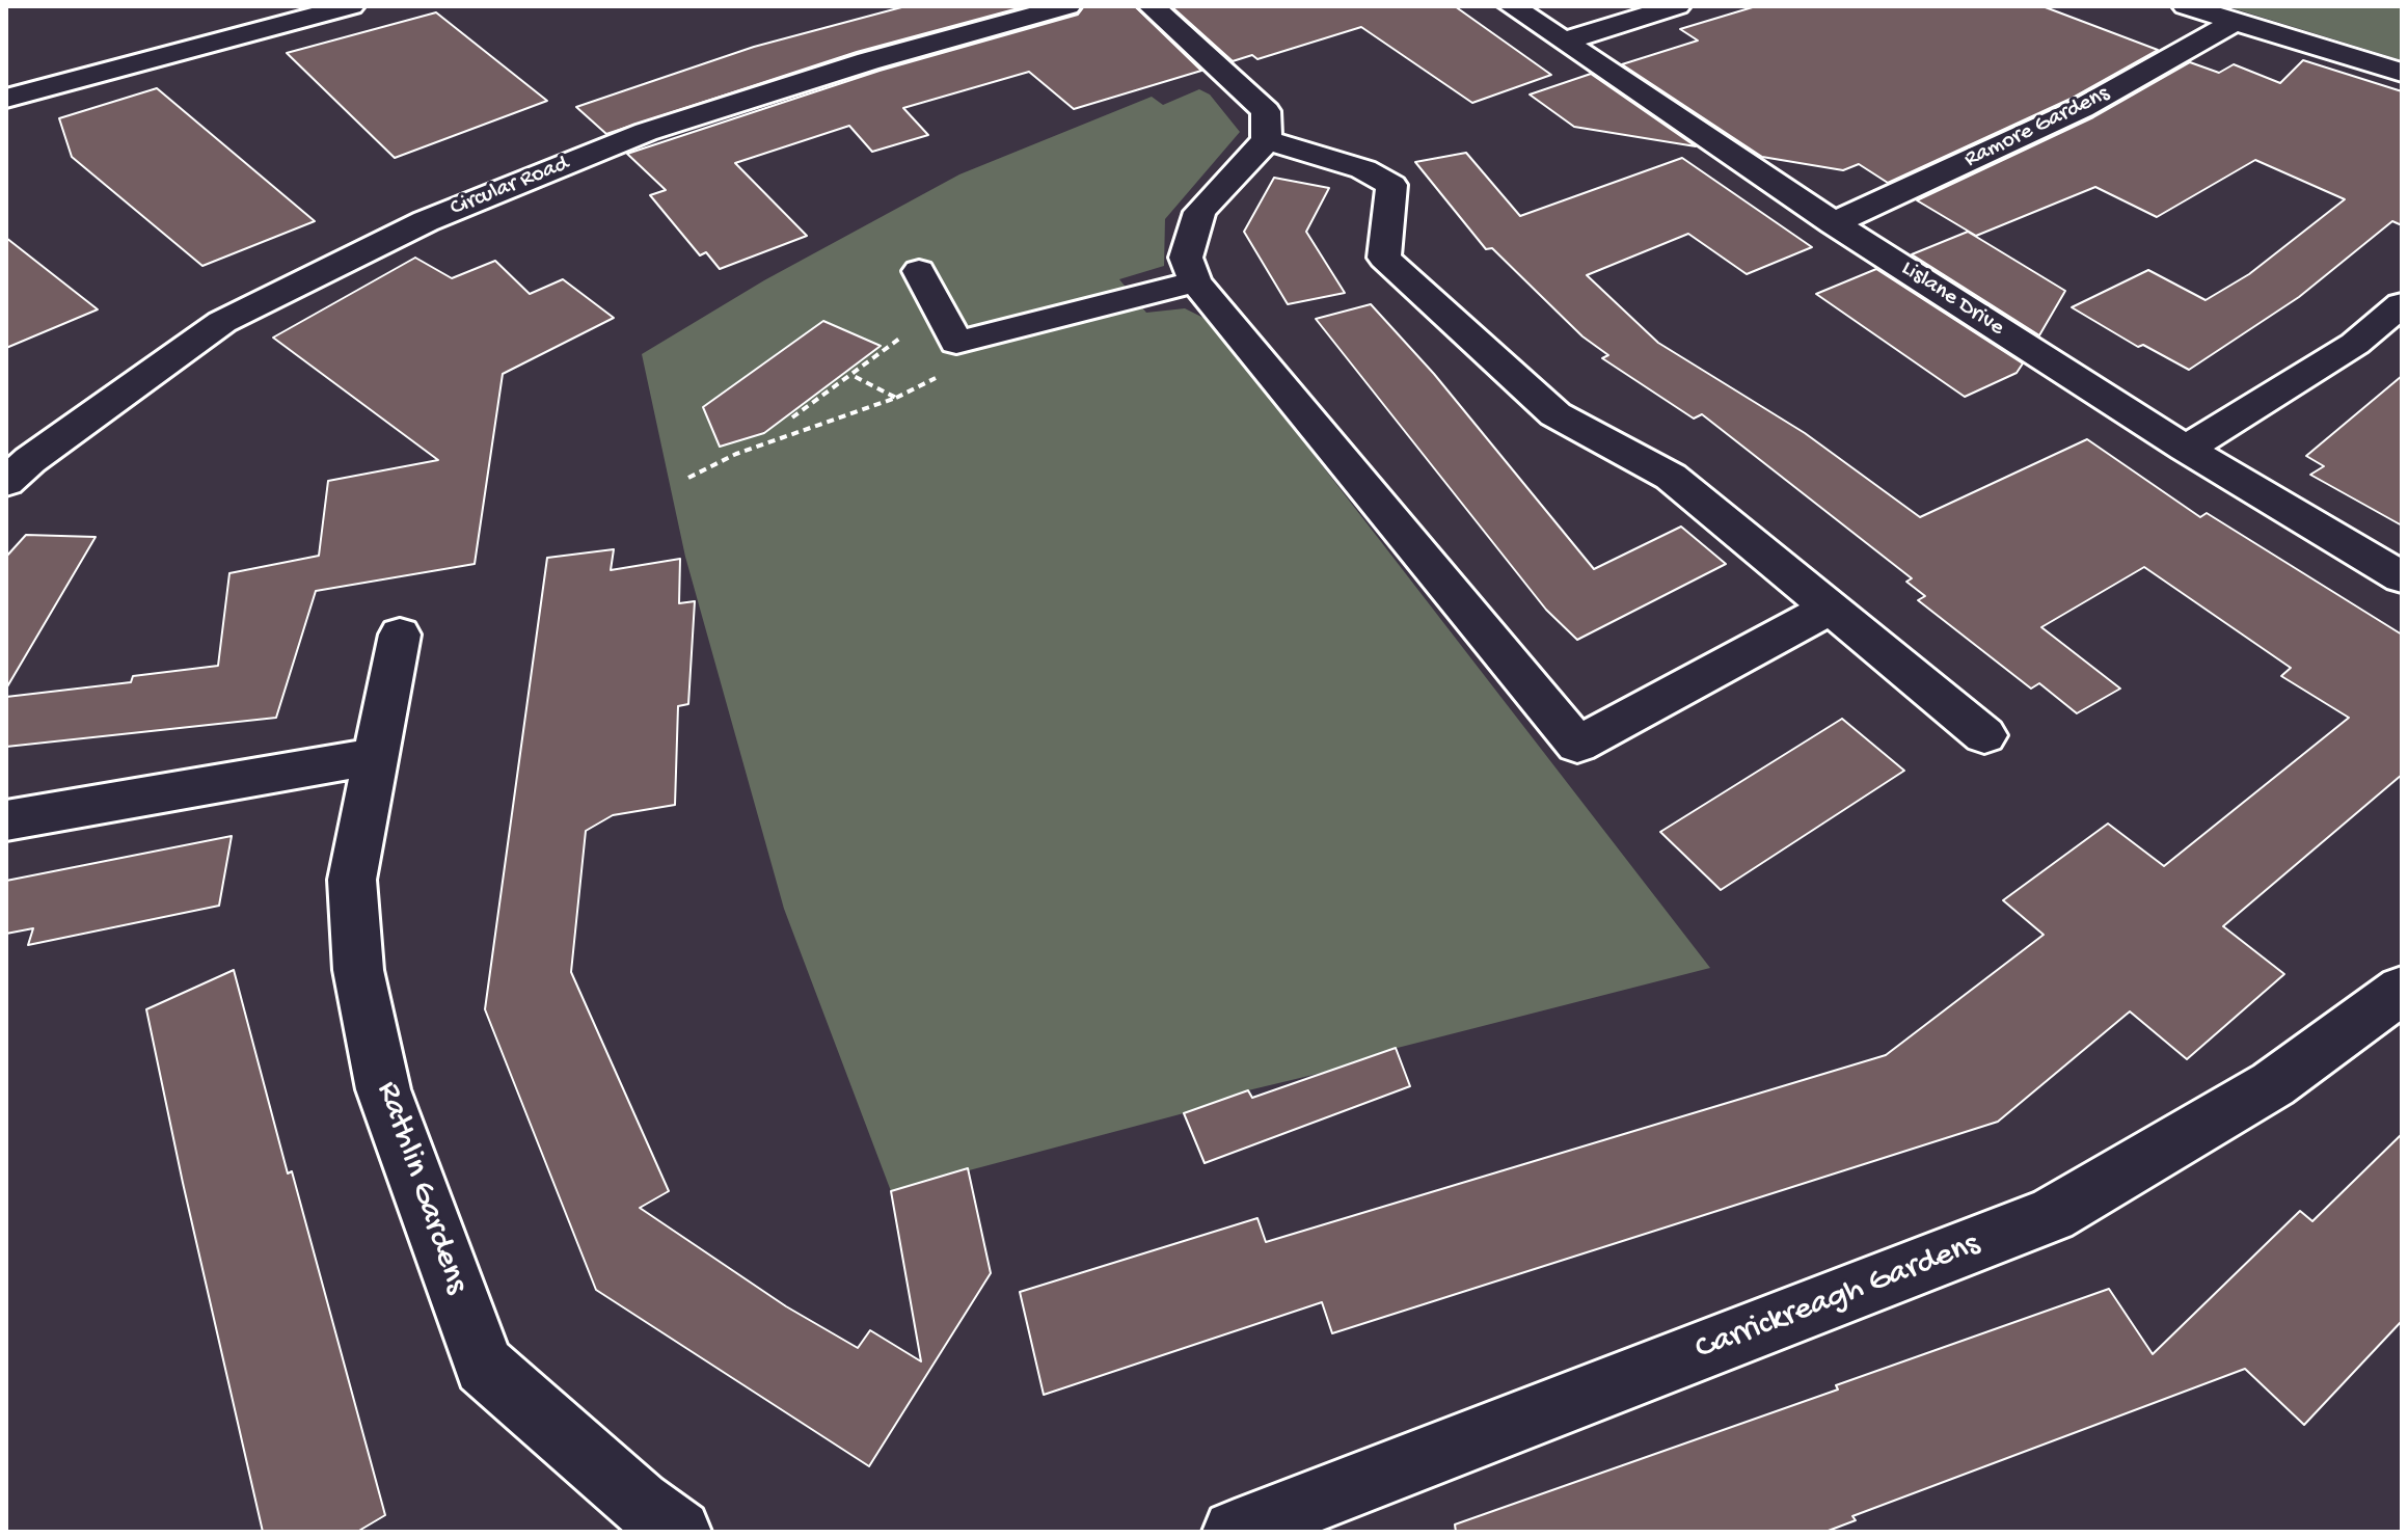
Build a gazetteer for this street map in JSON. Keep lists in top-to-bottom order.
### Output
{
  "streets": {
    "street": [
      "Ramore Gardens",
      "Circular Road",
      "Lislane Drive",
      "Rathlin Gardens",
      "Carrickreagh Gardens"
    ]
  },
  "crossings": [
    ["Ramore Gardens", "Lislane Drive"]
  ]
}
